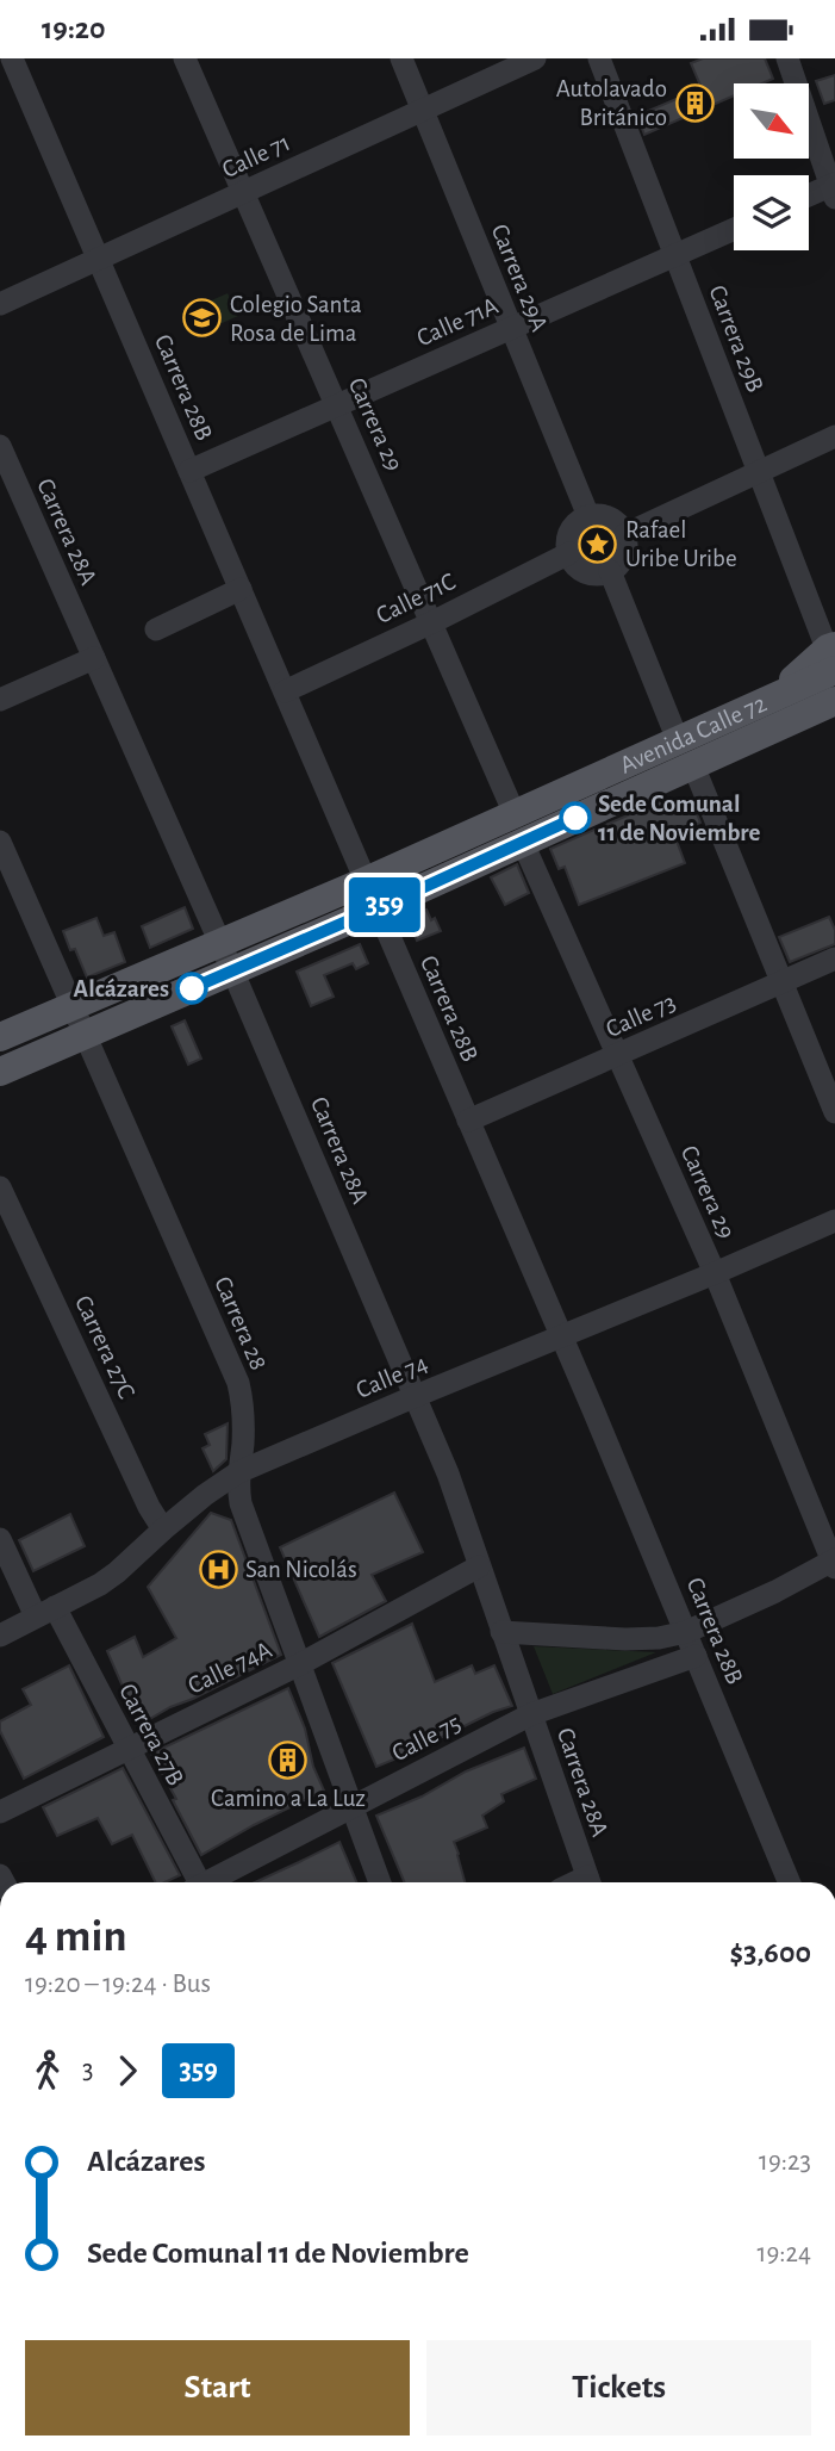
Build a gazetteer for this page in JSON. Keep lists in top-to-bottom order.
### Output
{
  "streets": {
    "main road": ["Avenida Calle 72"],
    "street": [
      "Calle 71",
      "Carrera 29A",
      "Calle 71A",
      "Carrera 29B",
      "Carrera 28B",
      "Carrera 29",
      "Carrera 28A",
      "Calle 71C",
      "Calle 73",
      "Carrera 28",
      "Carrera 27C",
      "Calle 74",
      "Calle 74A",
      "Carrera 27B",
      "Calle 75"
    ]
  },
  "crossings": [
    ["Calle 71", "Carrera 29A"],
    ["Calle 71", "Carrera 28B"],
    ["Calle 71", "Carrera 29"],
    ["Carrera 29A", "Calle 71A"],
    ["Carrera 29A", "Calle 71C"],
    ["Calle 71A", "Carrera 29B"],
    ["Calle 71A", "Carrera 28B"],
    ["Calle 71A", "Carrera 29"],
    ["Carrera 28B", "Calle 71C"],
    ["Carrera 28B", "Avenida Calle 72"],
    ["Carrera 28B", "Calle 73"],
    ["Carrera 28B", "Calle 74"],
    ["Carrera 28B", "Calle 75"],
    ["Carrera 29", "Calle 71C"],
    ["Carrera 29", "Avenida Calle 72"],
    ["Carrera 29", "Calle 73"],
    ["Carrera 29", "Calle 74"],
    ["Carrera 28A", "Avenida Calle 72"],
    ["Carrera 28A", "Calle 74"],
    ["Carrera 28A", "Calle 74A"],
    ["Carrera 28A", "Calle 75"],
    ["Avenida Calle 72", "Carrera 28"],
    ["Carrera 28", "Calle 74"],
    ["Carrera 28", "Calle 74A"],
    ["Carrera 28", "Calle 75"],
    ["Carrera 27C", "Calle 74"],
    ["Calle 74", "Carrera 27B"],
    ["Calle 74A", "Carrera 27B"]
  ],
  "places": {
    "building": ["Autolavado Británico", "Camino a La Luz"],
    "school or university": ["Colegio Santa Rosa de Lima"],
    "place": ["Rafael Uribe Uribe"],
    "other": ["Sede Comunal 11 de Noviembre", "Alcázares"],
    "hospital": ["San Nicolás"]
  },
  "lines": ["bus line 359"],
  "north": "bottom right",
  "page": {
    "status": "19:20",
    "on_map": "359",
    "heading": ["4 min", "19:20 – 19:24 · Bus", "$3,600"],
    "legs": ["3", "359"],
    "list": [
      {
        "name": "Alcázares",
        "value": "19:23"
      },
      {
        "name": "Sede Comunal 11 de Noviembre",
        "value": "19:24"
      }
    ],
    "buttons": ["Start", "Tickets"]
  }
}
